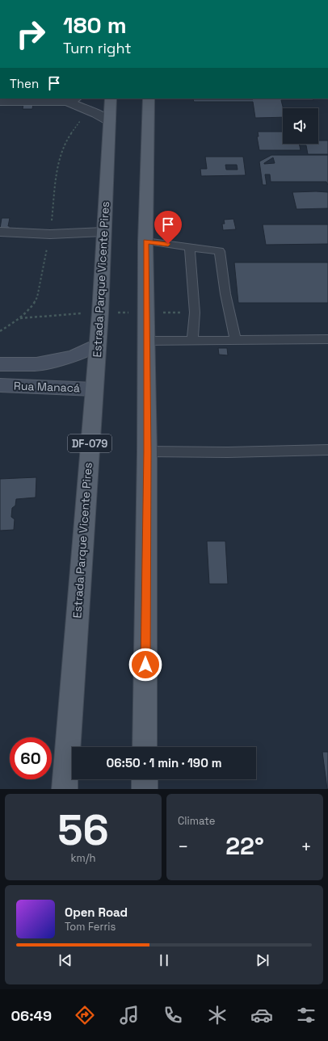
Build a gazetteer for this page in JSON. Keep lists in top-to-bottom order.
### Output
{
  "streets": {
    "main road": ["Estrada Parque Vicente Pires", "DF-079"],
    "street": ["Rua Manacá"]
  },
  "crossings": [
    ["Estrada Parque Vicente Pires", "Rua Manacá"]
  ],
  "page": {
    "turn": ["180 m", "Turn right"],
    "then": "Then",
    "limit": "60",
    "trip": "06:50 · 1 min · 190 m",
    "tile": [
      ["56", "km/h"],
      "Climate"
    ],
    "heat": ["−", "22°", "+"],
    "song": ["Open Road", "Tom Ferris"],
    "tabs": "06:49"
  }
}
